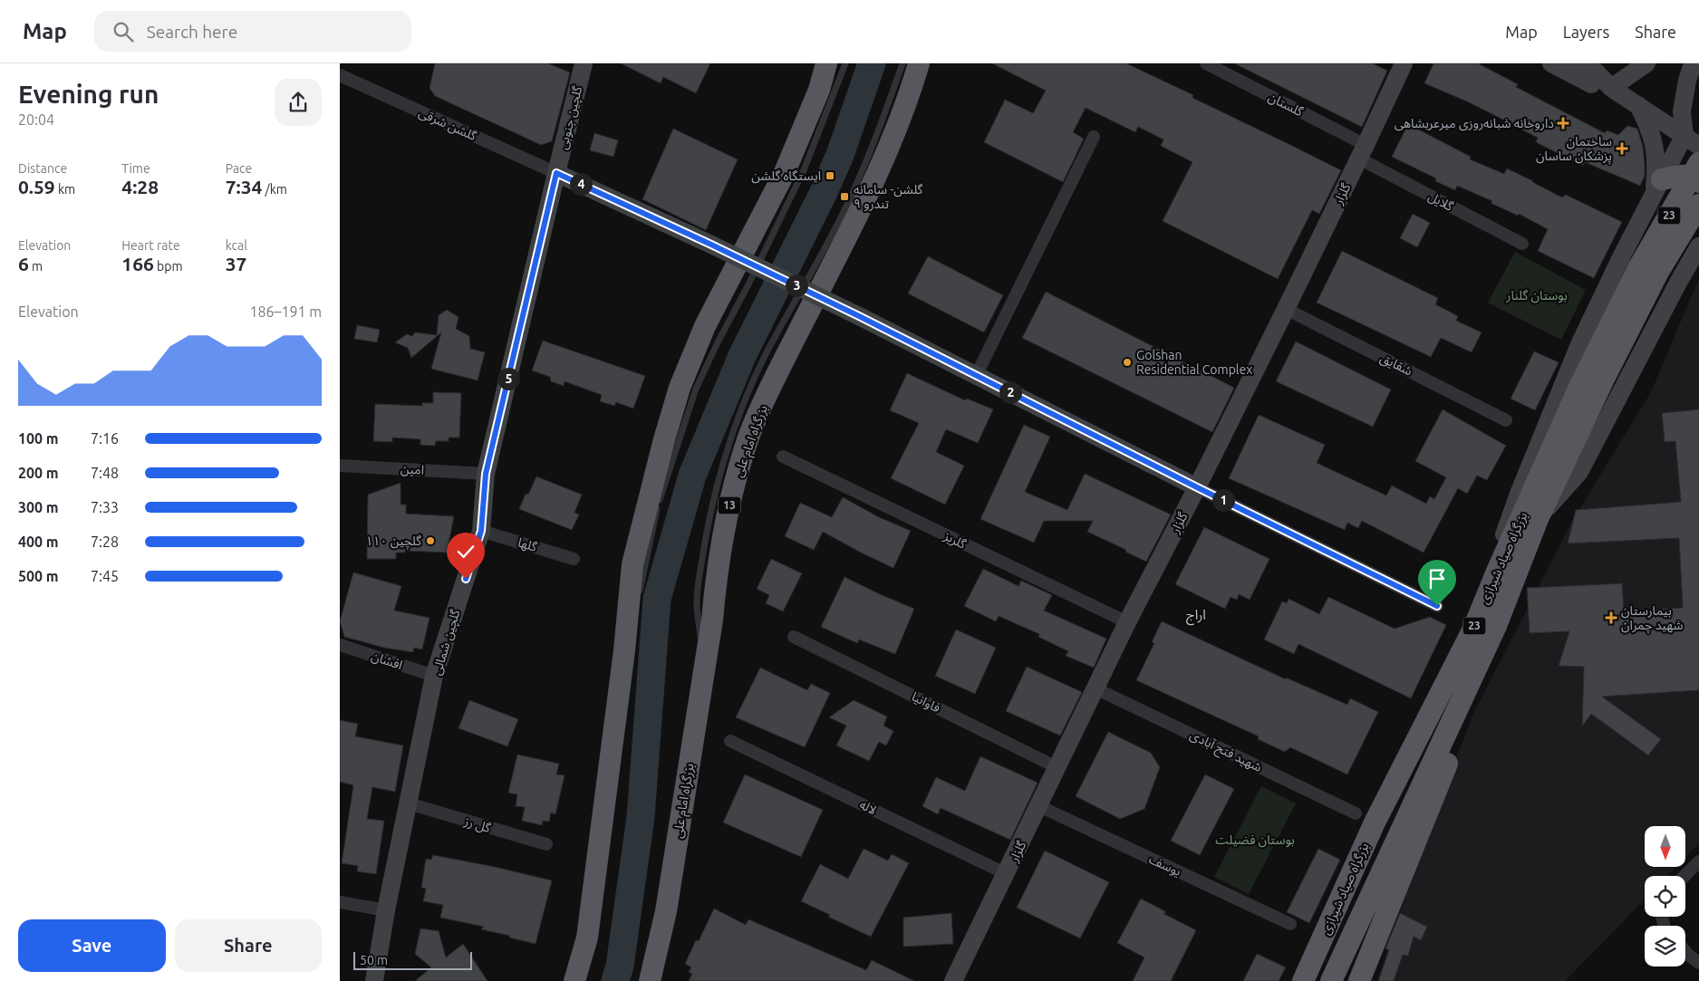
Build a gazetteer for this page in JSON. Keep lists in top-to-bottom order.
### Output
{
  "streets": {
    "highway": [
      "23",
      "بزرگراه امام علی",
      "13",
      "بزرگراه صیاد شیرازی"
    ],
    "main road": ["گلچین جنوبی", "گلزار", "گلچین شمالی"],
    "street": [
      "گلستان",
      "گلشن شرقی",
      "گلایل",
      "شقایق",
      "امین",
      "گلریز",
      "گلها",
      "افشان",
      "فاوانیا",
      "شهید فتح آبادی",
      "لاله",
      "گل رز",
      "یوسف"
    ]
  },
  "crossings": [
    ["گلستان", "گلزار"],
    ["گلستان", "گلایل"],
    ["گلچین جنوبی", "گلشن شرقی"],
    ["گلچین جنوبی", "گلچین شمالی"],
    ["گلشن شرقی", "گلچین شمالی"],
    ["گلزار", "گلایل"],
    ["گلزار", "شقایق"],
    ["گلزار", "گلریز"],
    ["گلزار", "فاوانیا"],
    ["گلزار", "شهید فتح آبادی"],
    ["گلزار", "لاله"],
    ["گلزار", "یوسف"],
    ["امین", "گلچین شمالی"],
    ["گلها", "گلچین شمالی"],
    ["گلچین شمالی", "افشان"],
    ["گلچین شمالی", "گل رز"]
  ],
  "districts": ["اراج"],
  "parks": ["بوستان گلنار", "بوستان فضیلت"],
  "places": {
    "health": ["داروخانه شبانه‌روزی میرعربشاهی", "ساختمان پزشکان ساسان", "بیمارستان شهید چمران"],
    "transit": ["ایستگاه گلشن", "گلشن- سامانه ۹ تندرو"],
    "other": ["Golshan Residential Complex", "گلچین ۱۱۰"]
  },
  "scale_bar": "50 m",
  "north": "bottom",
  "page": {
    "header": "Map",
    "search": "Search here",
    "nav": ["Map", "Layers", "Share"],
    "heading": ["Evening run", "20:04"],
    "stats": [
      ["Distance", "0.59 km"],
      ["Time", "4:28"],
      ["Pace", "7:34 /km"],
      ["Elevation", "6 m"],
      ["Heart rate", "166 bpm"],
      ["kcal", "37"]
    ],
    "pins": [
      "4",
      "3",
      "5",
      "2",
      "1"
    ],
    "chart": ["Elevation", "186–191 m"],
    "list": [
      {
        "name": "100 m",
        "note": "7:16"
      },
      {
        "name": "200 m",
        "note": "7:48"
      },
      {
        "name": "300 m",
        "note": "7:33"
      },
      {
        "name": "400 m",
        "note": "7:28"
      },
      {
        "name": "500 m",
        "note": "7:45"
      }
    ],
    "buttons": ["Save", "Share"],
    "scale": "50 m"
  }
}
